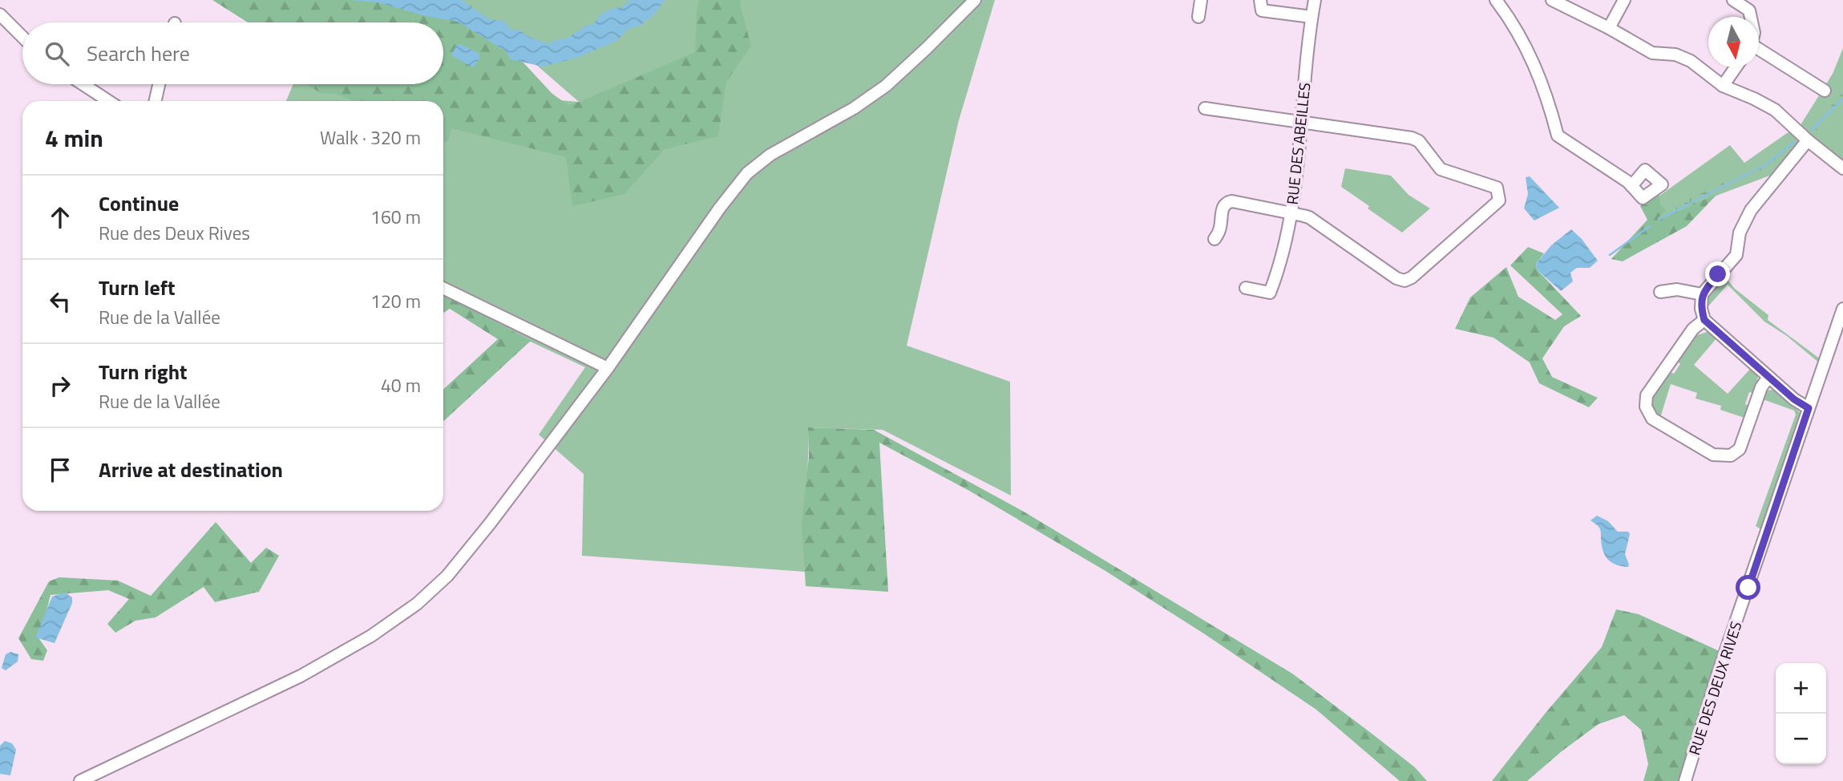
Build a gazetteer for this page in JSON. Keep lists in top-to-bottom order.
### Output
{
  "streets": {
    "street": ["RUE DES ABEILLES", "RUE DES DEUX RIVES"]
  },
  "north": "bottom",
  "page": {
    "search": "Search here",
    "heading": ["4 min", "Walk · 320 m"],
    "list": [
      ["Continue", "Rue des Deux Rives", "160 m"],
      ["Turn left", "Rue de la Vallée", "120 m"],
      ["Turn right", "Rue de la Vallée", "40 m"],
      "Arrive at destination"
    ],
    "map_buttons": ["+", "−"]
  }
}
